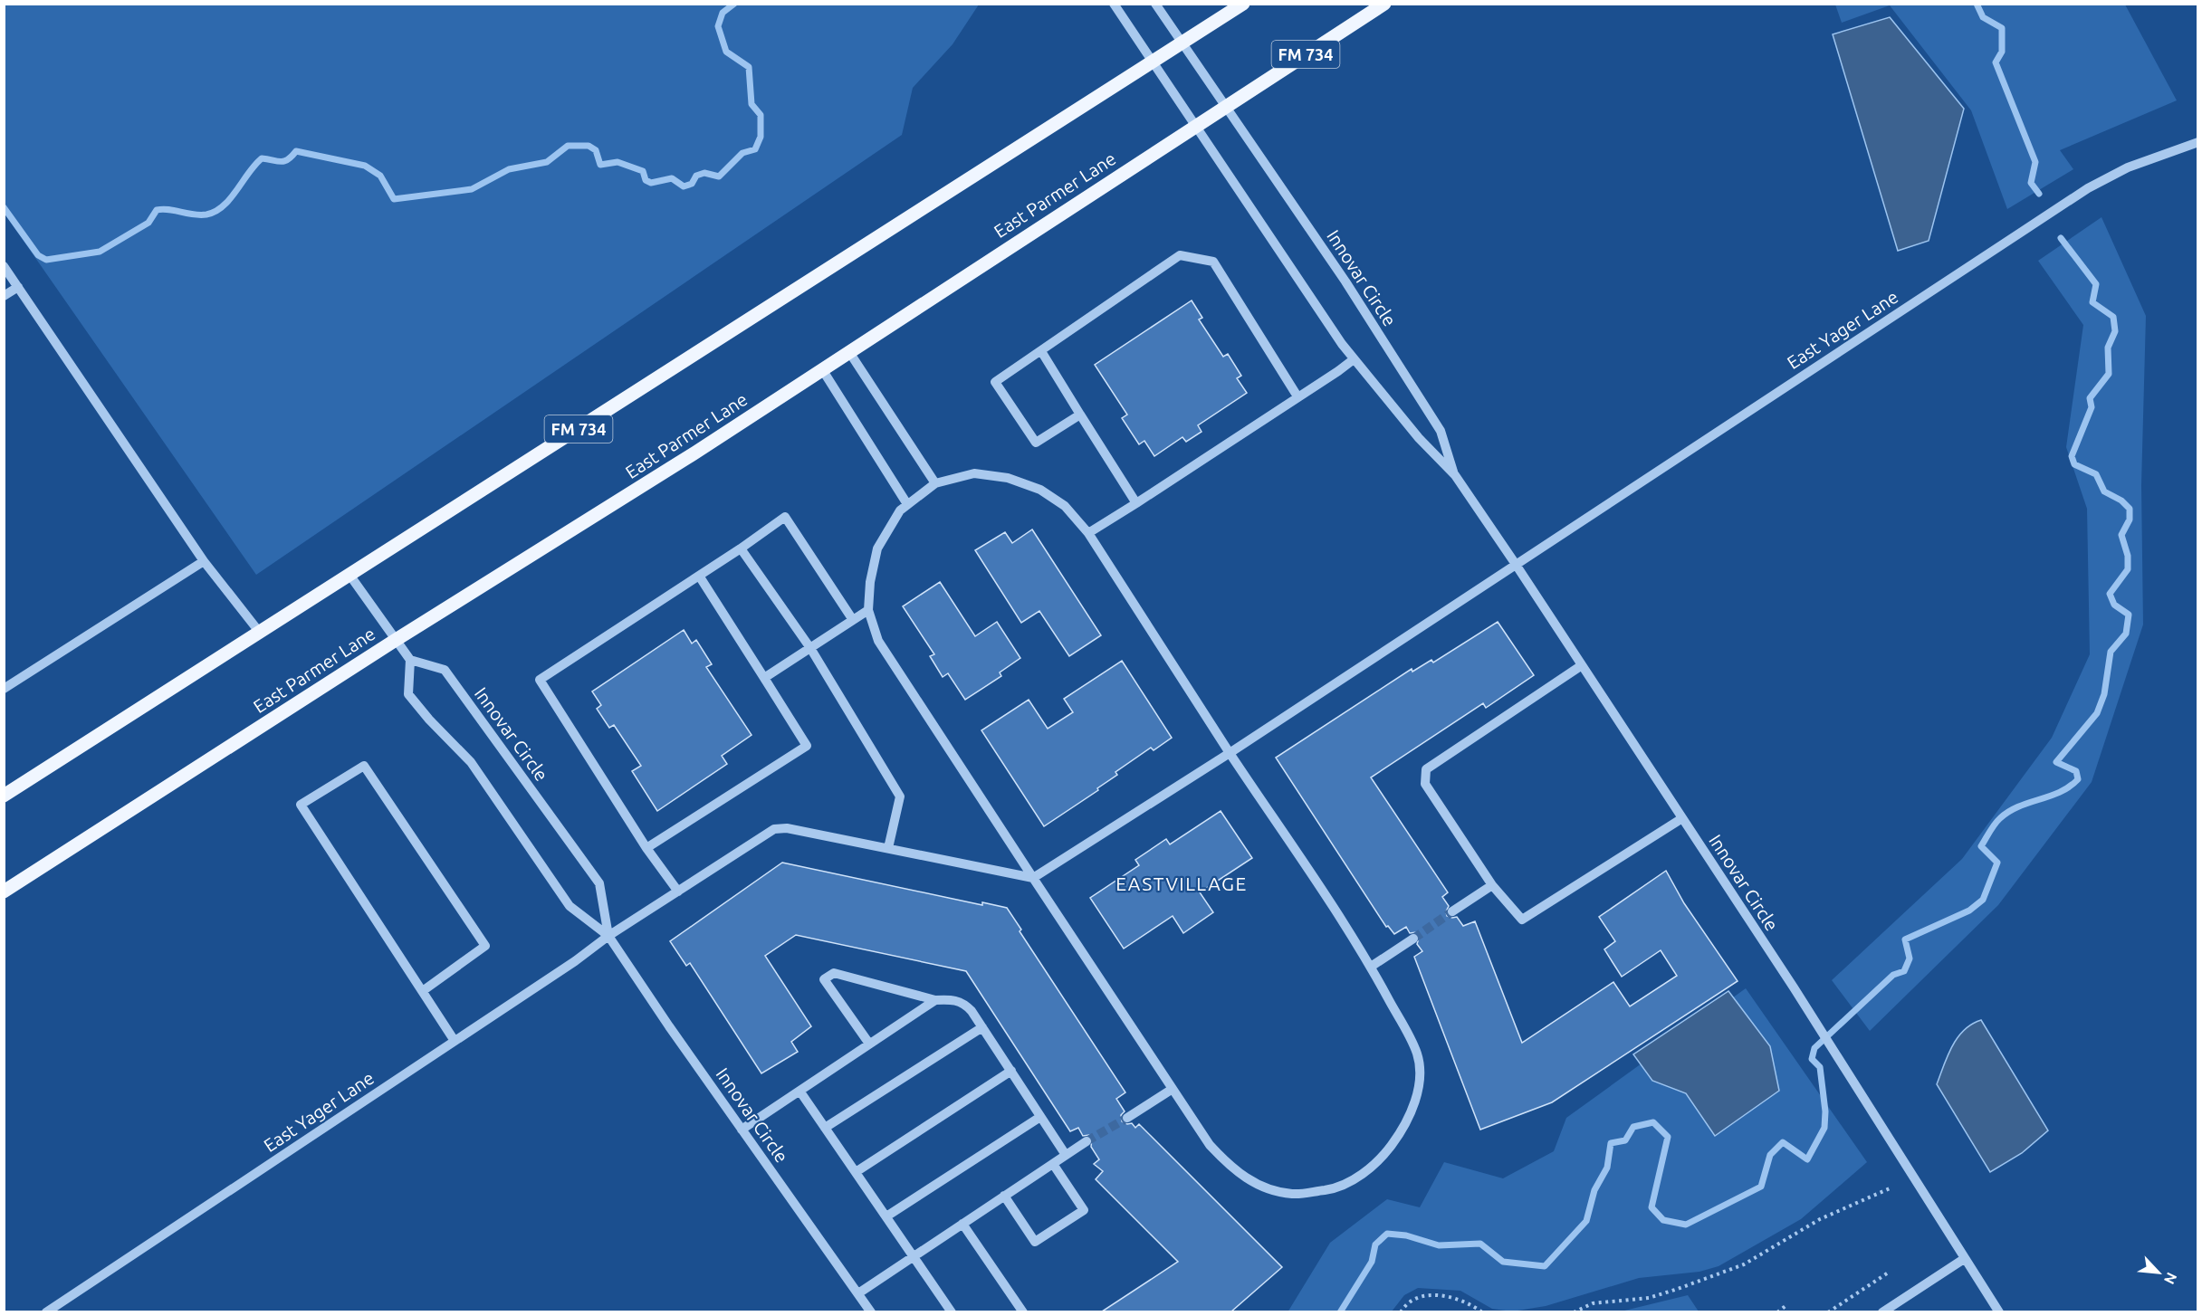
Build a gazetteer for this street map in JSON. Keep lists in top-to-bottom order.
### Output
{
  "streets": {
    "main road": ["FM 734", "East Parmer Lane"],
    "street": ["Innovar Circle", "East Yager Lane"]
  },
  "crossings": [
    ["FM 734", "Innovar Circle"],
    ["East Parmer Lane", "Innovar Circle"],
    ["Innovar Circle", "East Yager Lane"]
  ],
  "districts": ["EASTVILLAGE"],
  "north": "bottom right"
}
